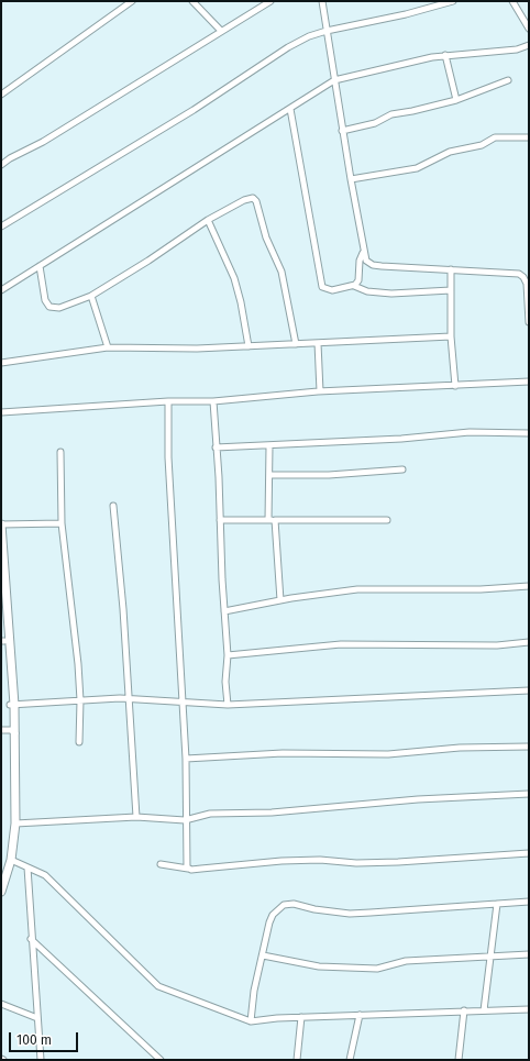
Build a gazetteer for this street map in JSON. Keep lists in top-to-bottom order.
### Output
{
  "scale_bar": "100 m"
}
